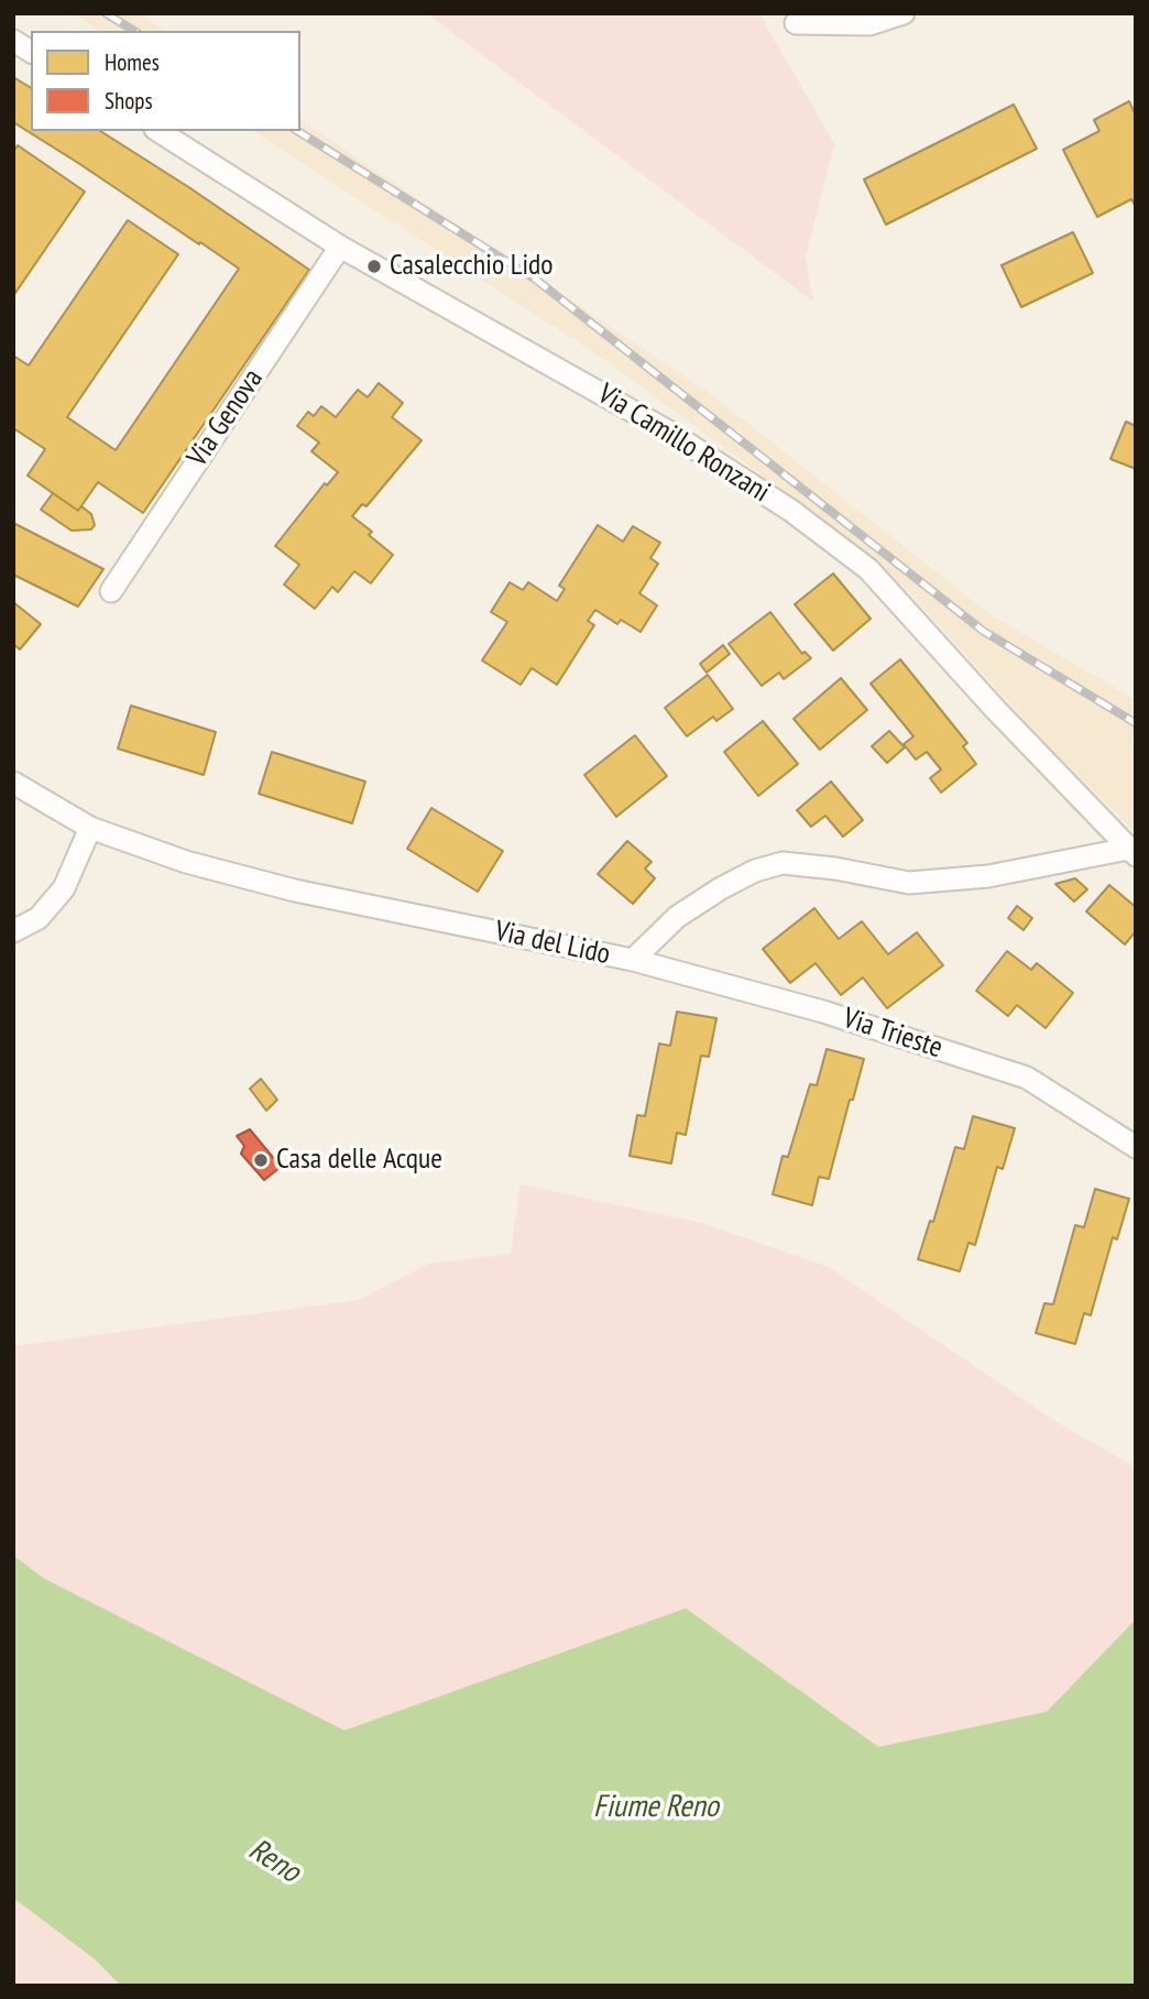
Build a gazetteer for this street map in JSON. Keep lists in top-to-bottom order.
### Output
{
  "streets": {
    "street": [
      "Via Genova",
      "Via Camillo Ronzani",
      "Via del Lido",
      "Via Trieste"
    ]
  },
  "crossings": [
    ["Via Genova", "Via Camillo Ronzani"],
    ["Via Camillo Ronzani", "Via del Lido"],
    ["Via del Lido", "Via Trieste"]
  ],
  "water": ["Fiume Reno", "Reno"],
  "places": ["Casalecchio Lido", "Casa delle Acque"],
  "legend": ["Homes", "Shops"]
}
